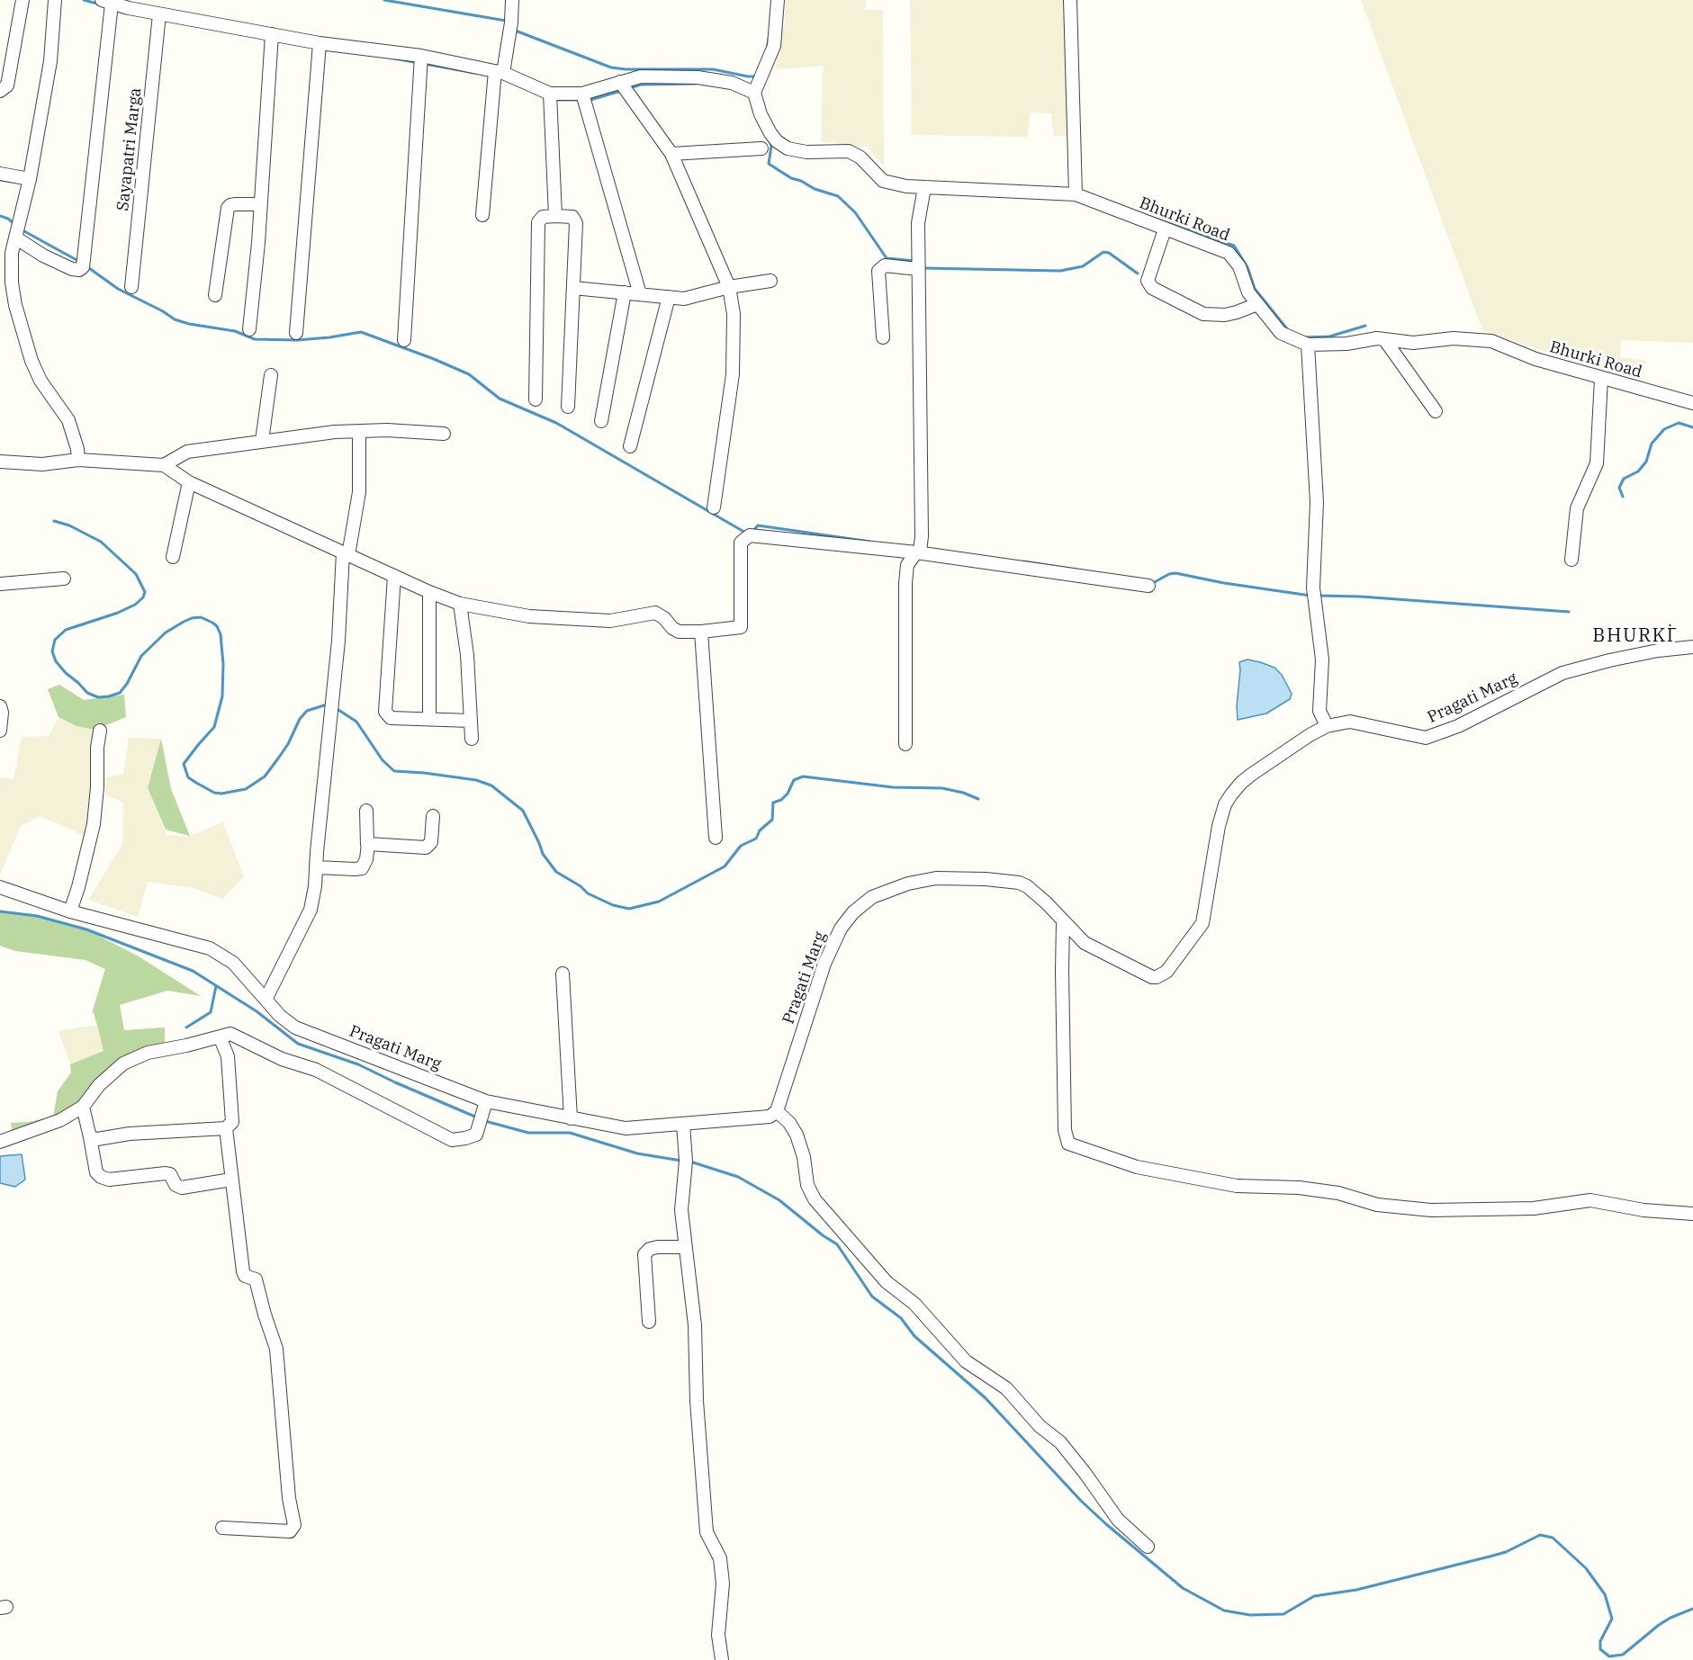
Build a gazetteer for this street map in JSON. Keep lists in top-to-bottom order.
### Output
{
  "streets": {
    "street": ["Sayapatri Marga", "Bhurki Road", "Pragati Marg"]
  },
  "districts": ["BHURKİ̄"]
}
